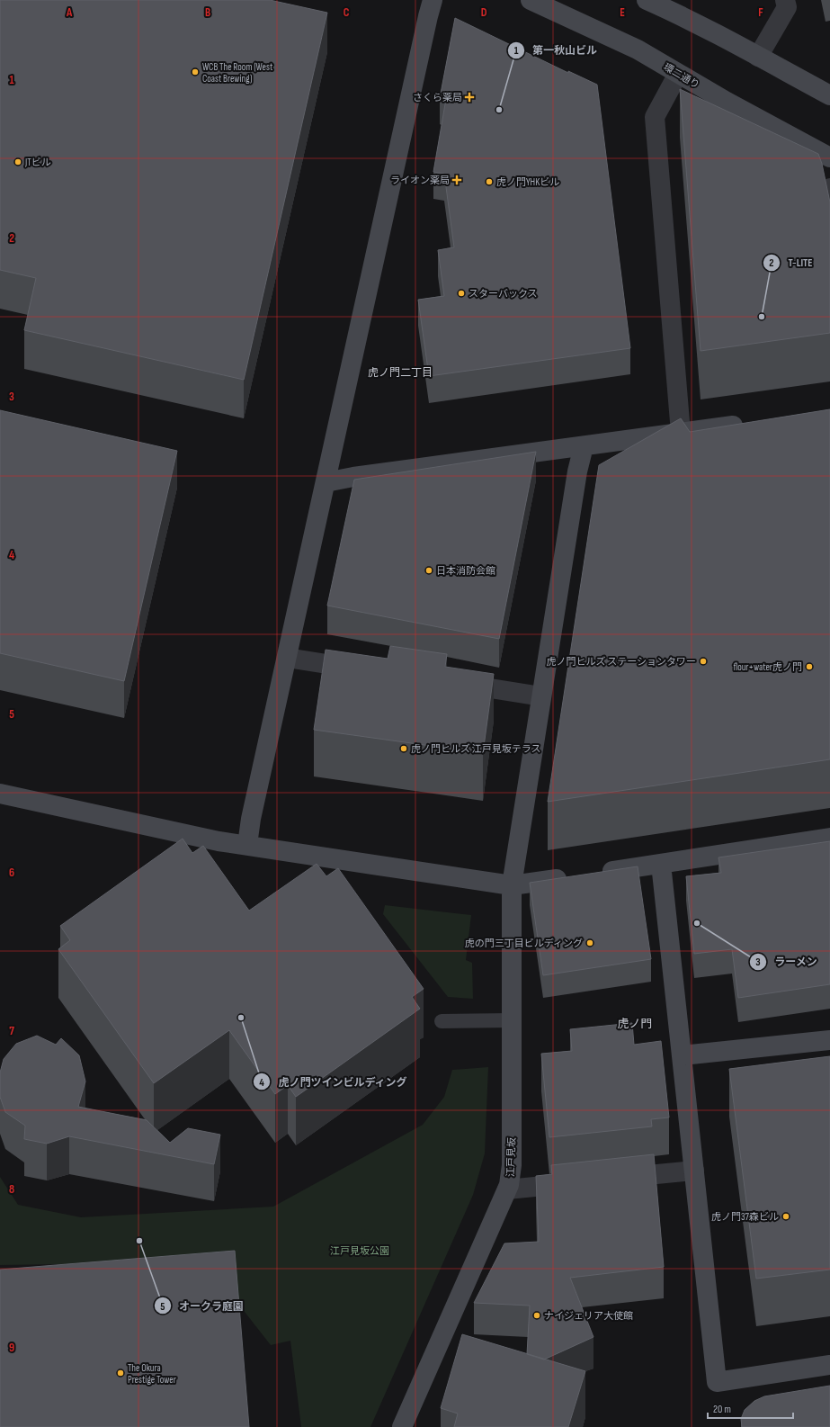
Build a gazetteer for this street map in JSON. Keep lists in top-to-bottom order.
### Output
{
  "streets": {
    "street": ["環二通り", "江戸見坂"]
  },
  "districts": ["虎ノ門二丁目", "虎ノ門"],
  "parks": ["江戸見坂公園"],
  "places": {
    "other": [
      "WCB The Room (West Coast Brewing)",
      "第一秋山ビル",
      "JTビル",
      "虎ノ門YHKビル",
      "スターバックス",
      "T-LITE",
      "日本消防会館",
      "虎ノ門ヒルズ ステーションタワー",
      "flour+water虎ノ門",
      "虎ノ門ヒルズ 江戸見坂テラス",
      "ラーメン",
      "虎の門三丁目ビルディング",
      "虎ノ門ツインビルディング",
      "虎ノ門37森ビル",
      "オークラ庭園",
      "ナイジェリア大使館",
      "The Okura Prestige Tower"
    ],
    "health": ["さくら薬局", "ライオン薬局"]
  },
  "scale_bar": "20 m",
  "grid": {
    "columns": [
      "A",
      "B",
      "C",
      "D",
      "E",
      "F"
    ],
    "rows": [
      "1",
      "2",
      "3",
      "4",
      "5",
      "6",
      "7",
      "8",
      "9"
    ]
  }
}
